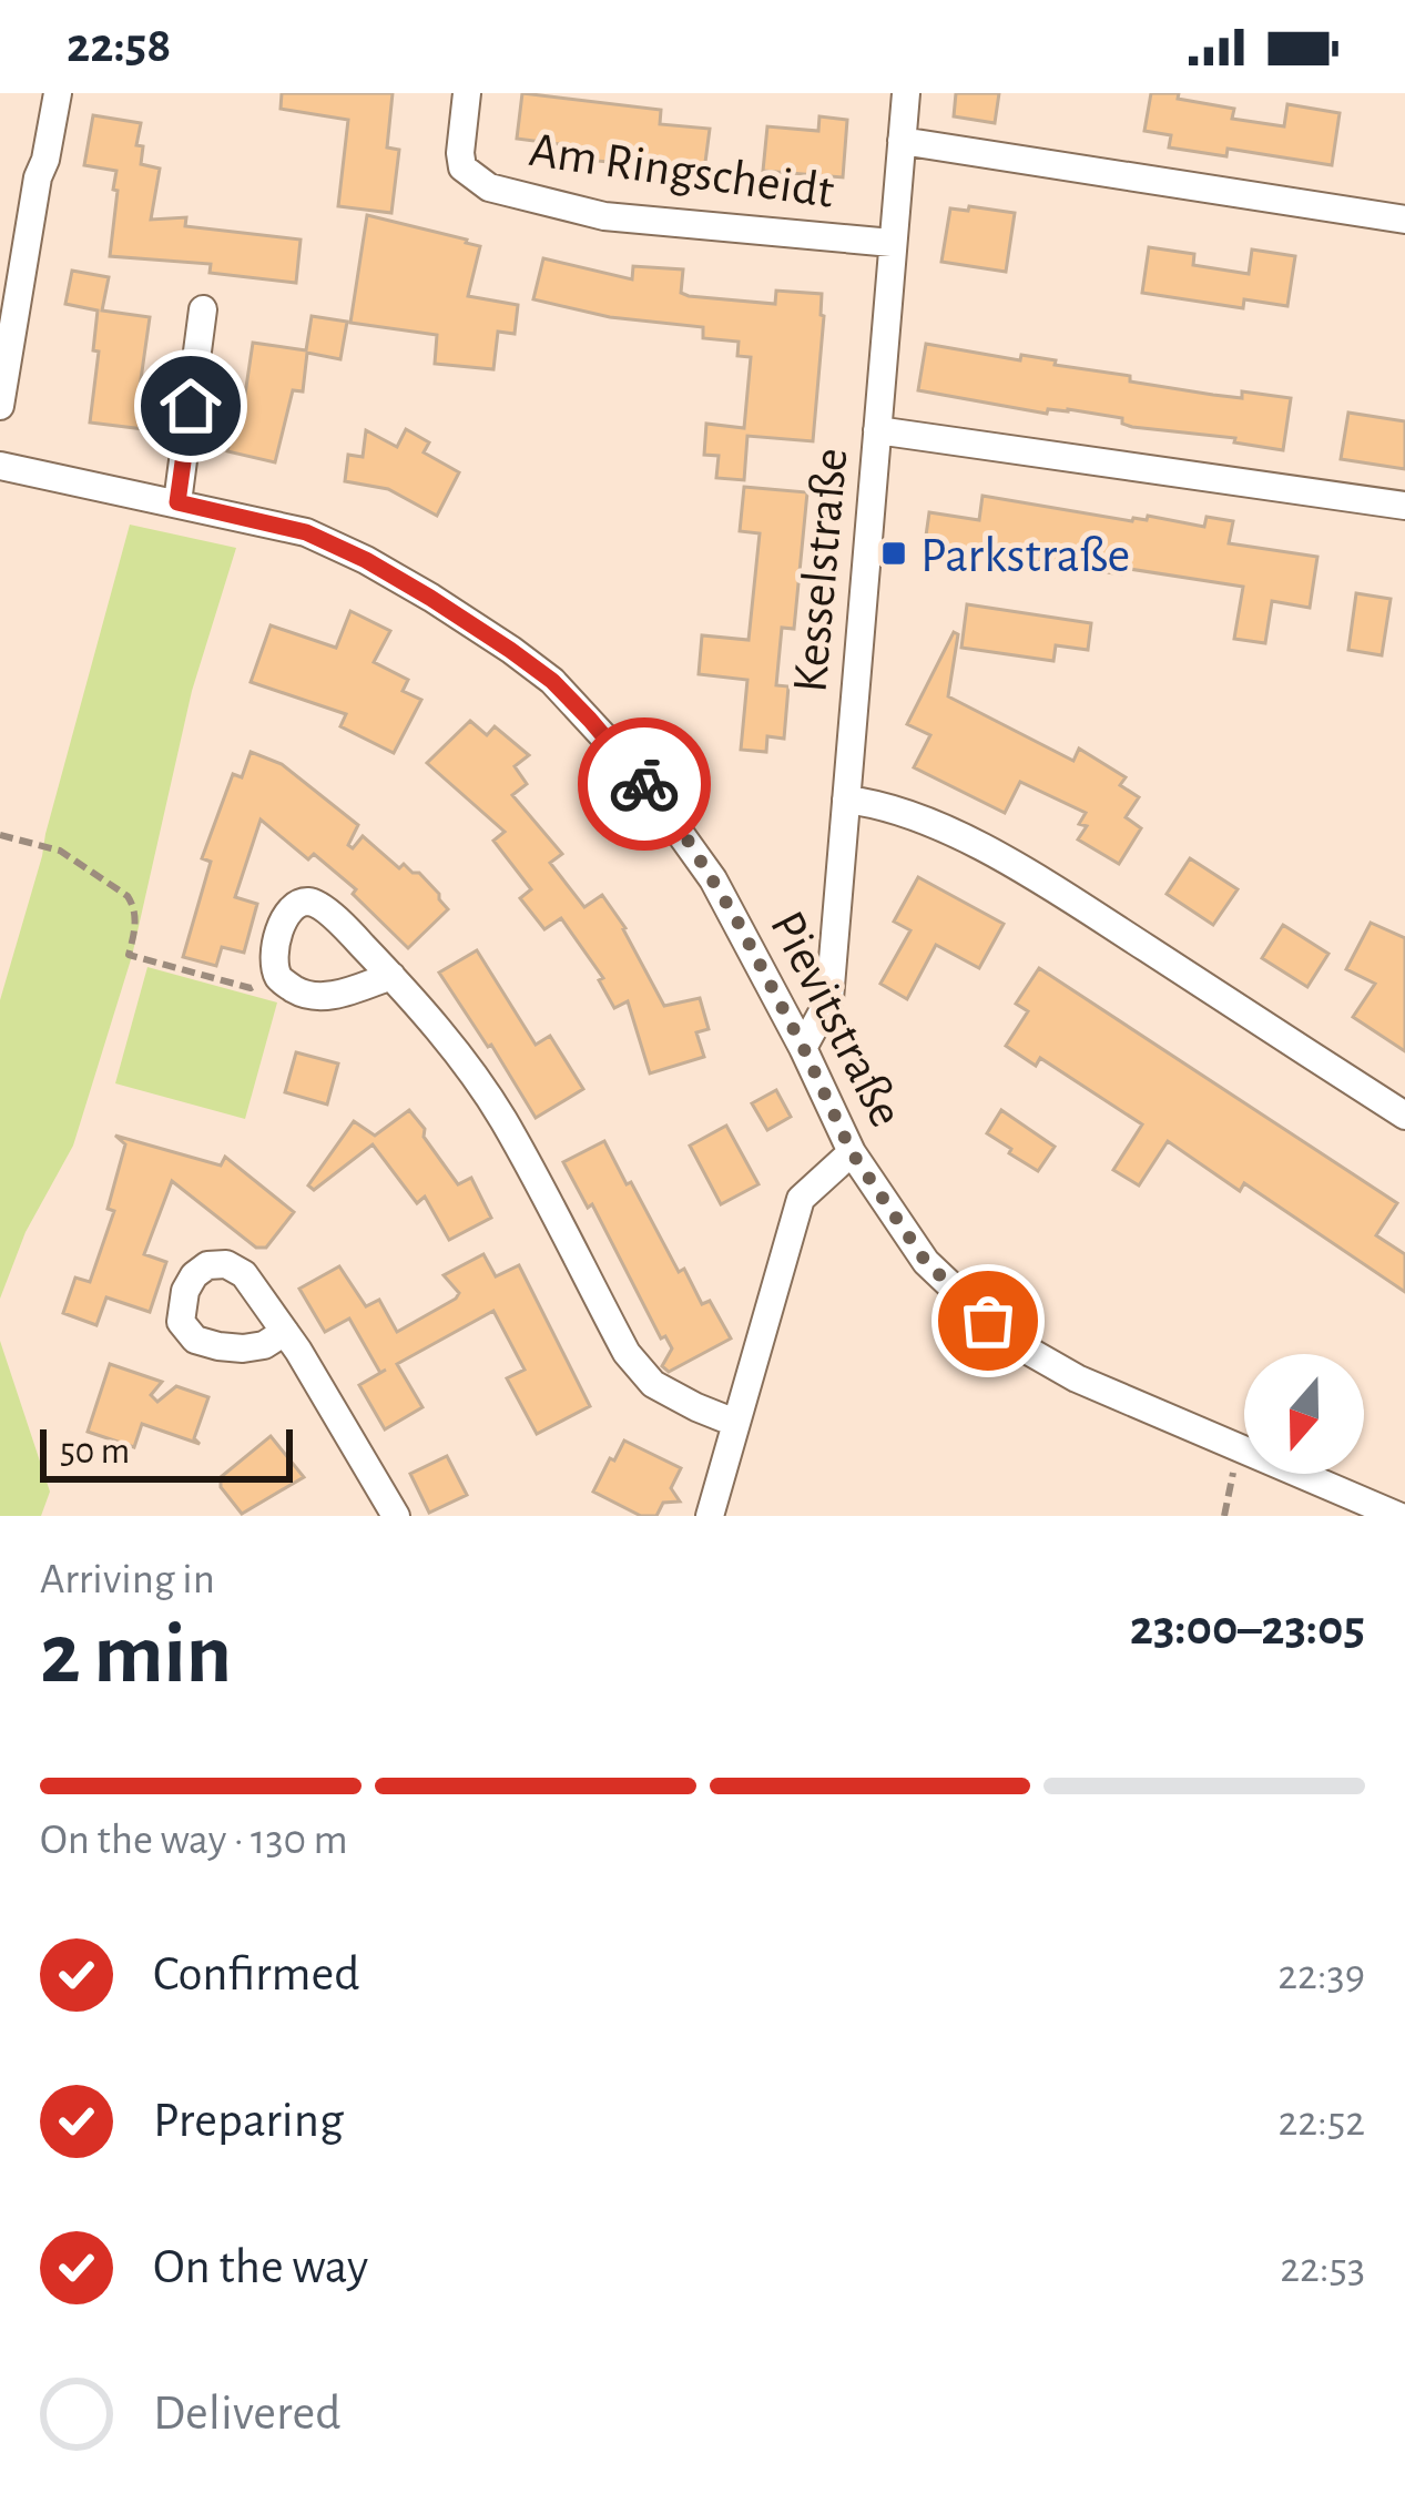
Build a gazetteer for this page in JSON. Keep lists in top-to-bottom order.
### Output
{
  "streets": {
    "street": ["Am Ringscheidt", "Kesselstraße", "Pievitstraße"]
  },
  "crossings": [
    ["Am Ringscheidt", "Kesselstraße"],
    ["Kesselstraße", "Pievitstraße"]
  ],
  "places": {
    "transit": ["Parkstraße"]
  },
  "scale_bar": "50 m",
  "north": "bottom",
  "page": {
    "status": "22:58",
    "scale": "50 m",
    "heading": ["2 min", "Arriving in", "23:00–23:05"],
    "bar": "On the way · 130 m",
    "list": [
      ["Confirmed", "22:39"],
      ["Preparing", "22:52"],
      ["On the way", "22:53"],
      "Delivered"
    ]
  }
}
